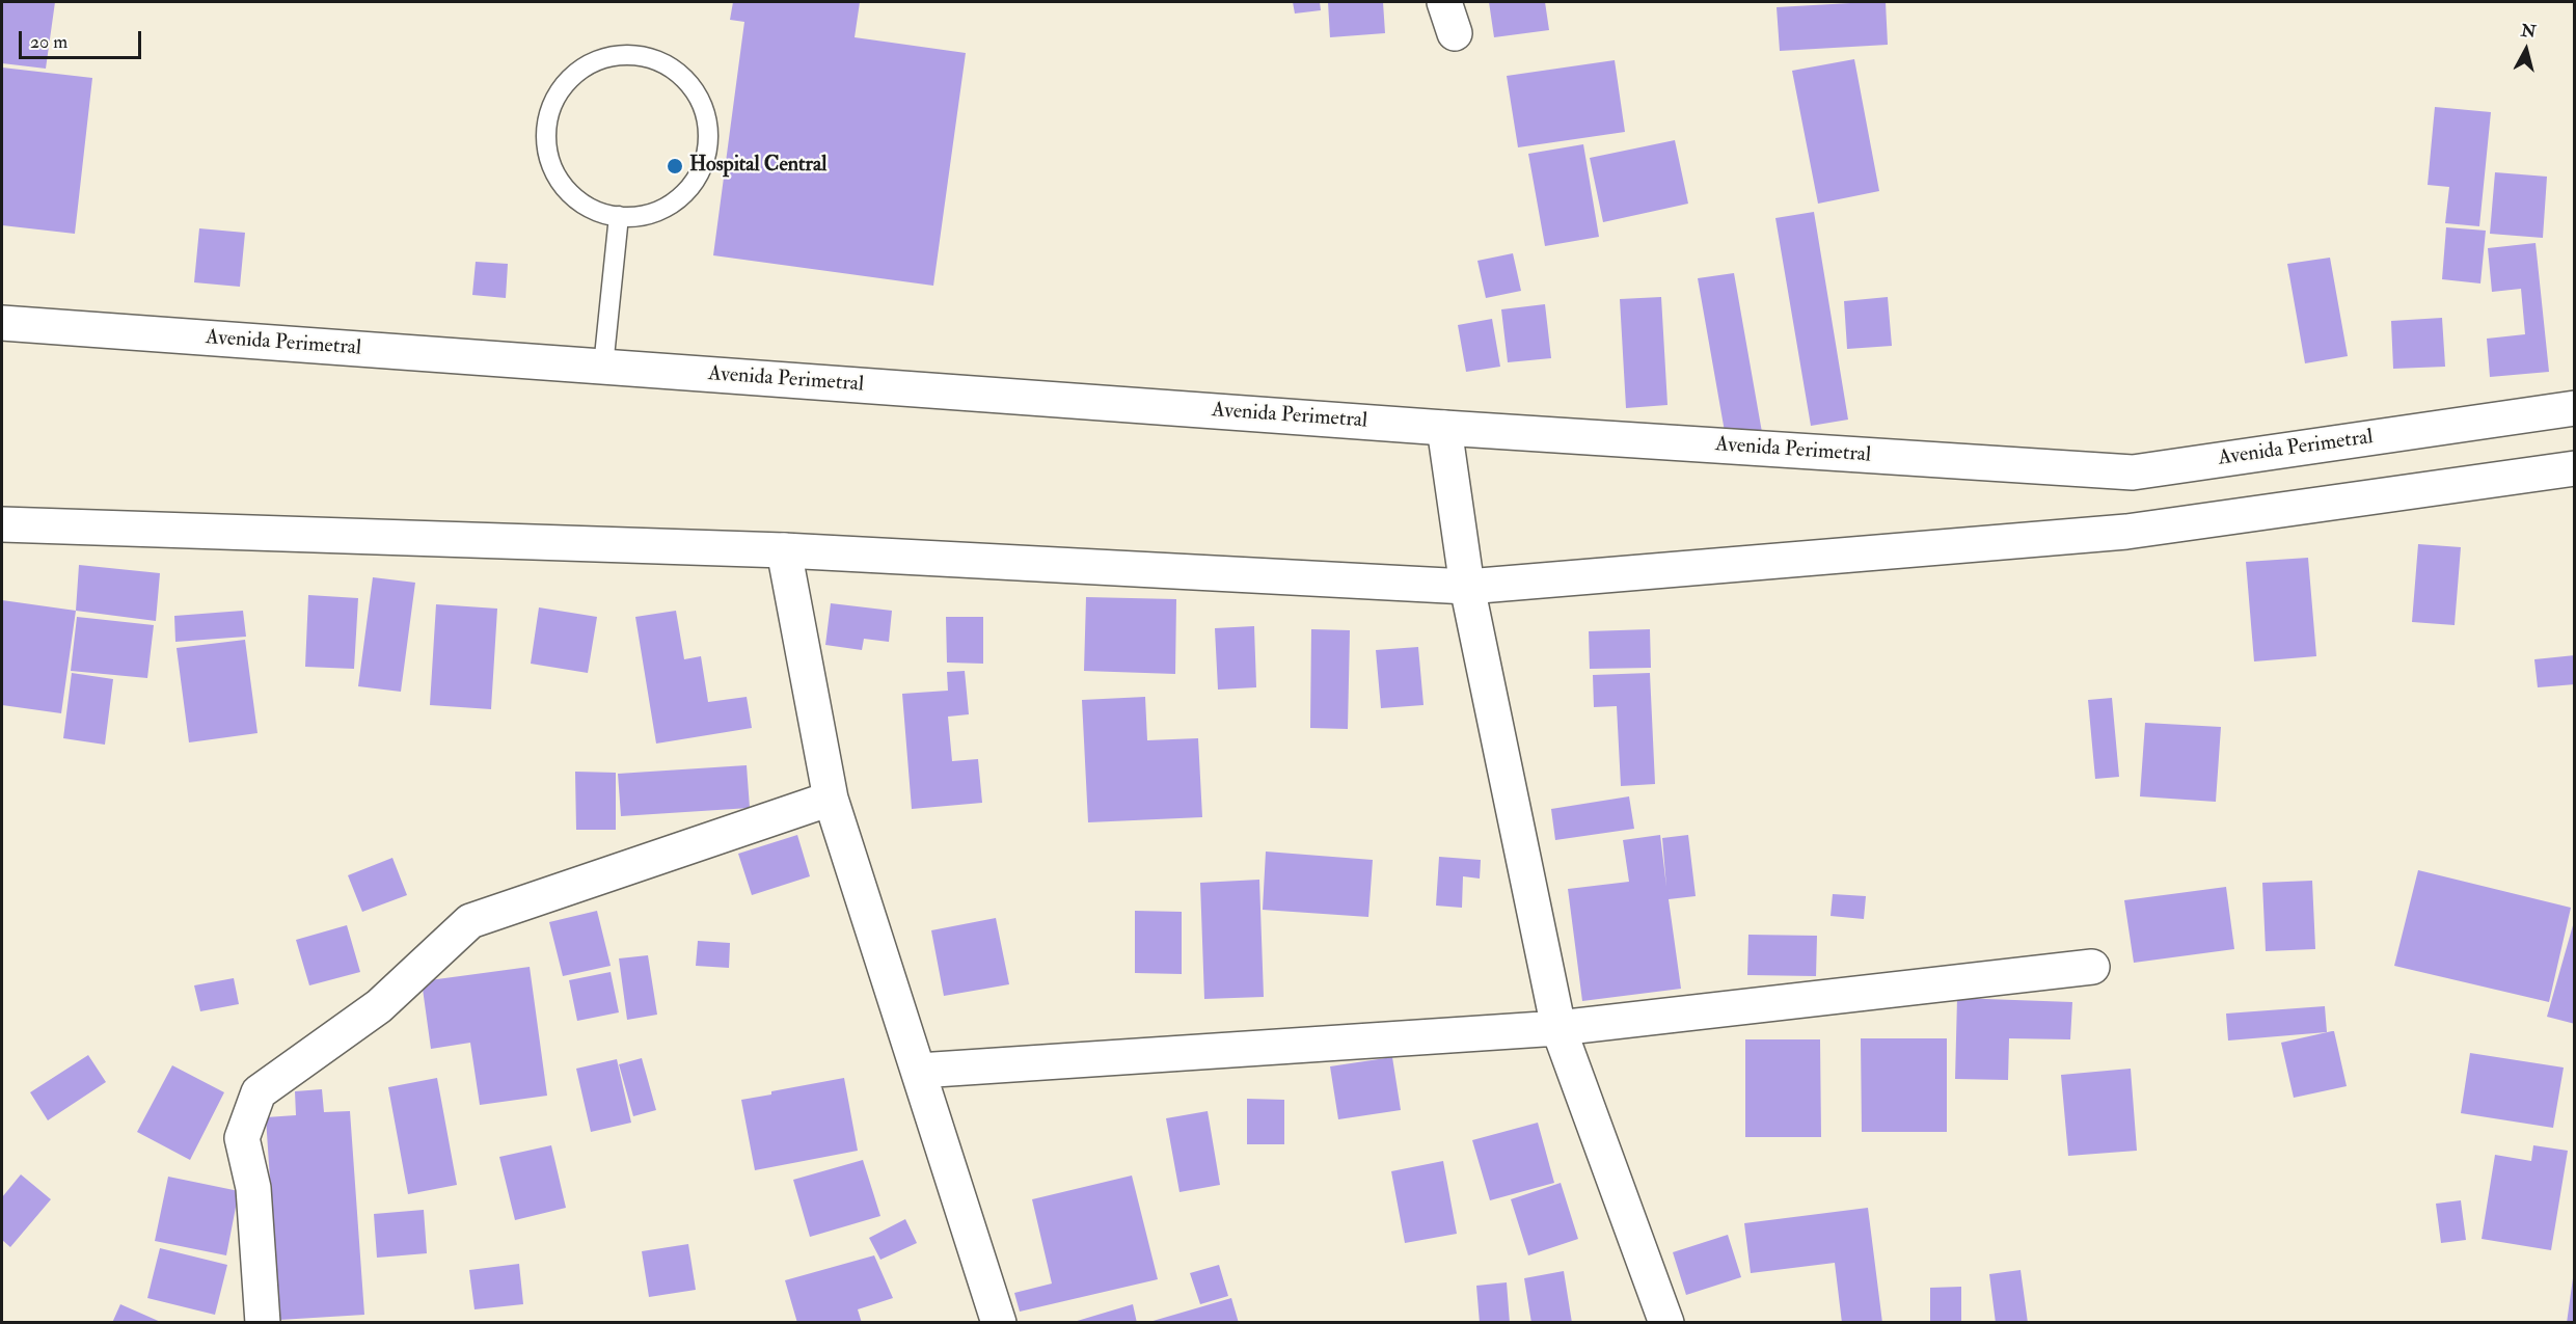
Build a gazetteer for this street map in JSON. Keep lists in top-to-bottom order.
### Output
{
  "streets": {
    "main road": ["Avenida Perimetral"]
  },
  "places": ["Hospital Central"],
  "scale_bar": "20 m",
  "north": "top"
}
